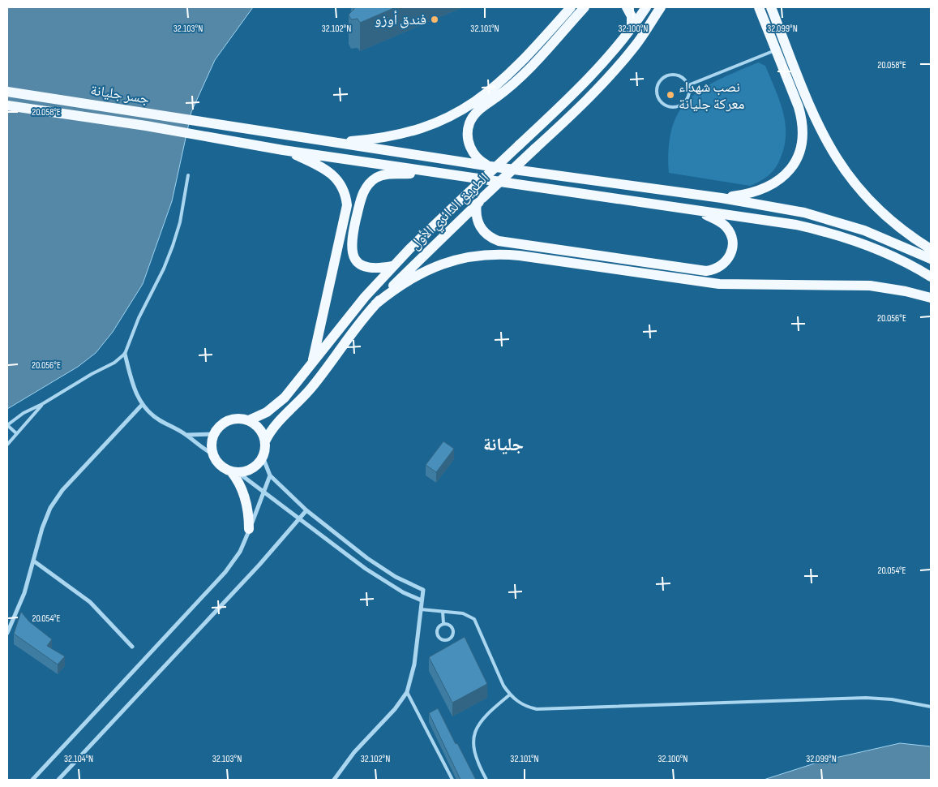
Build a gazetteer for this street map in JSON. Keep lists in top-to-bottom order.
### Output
{
  "streets": {
    "main road": ["جسر جليانة", "الطريق الدائري الأول"]
  },
  "districts": ["جليانة"],
  "places": ["فندق أوزو", "نصب شهداء معركة جليانة"],
  "coordinates": [
    "32.103°N",
    "32.102°N",
    "32.101°N",
    "32.100°N",
    "32.099°N",
    "20.058°E",
    "20.056°E",
    "20.054°E",
    "32.104°N"
  ]
}
